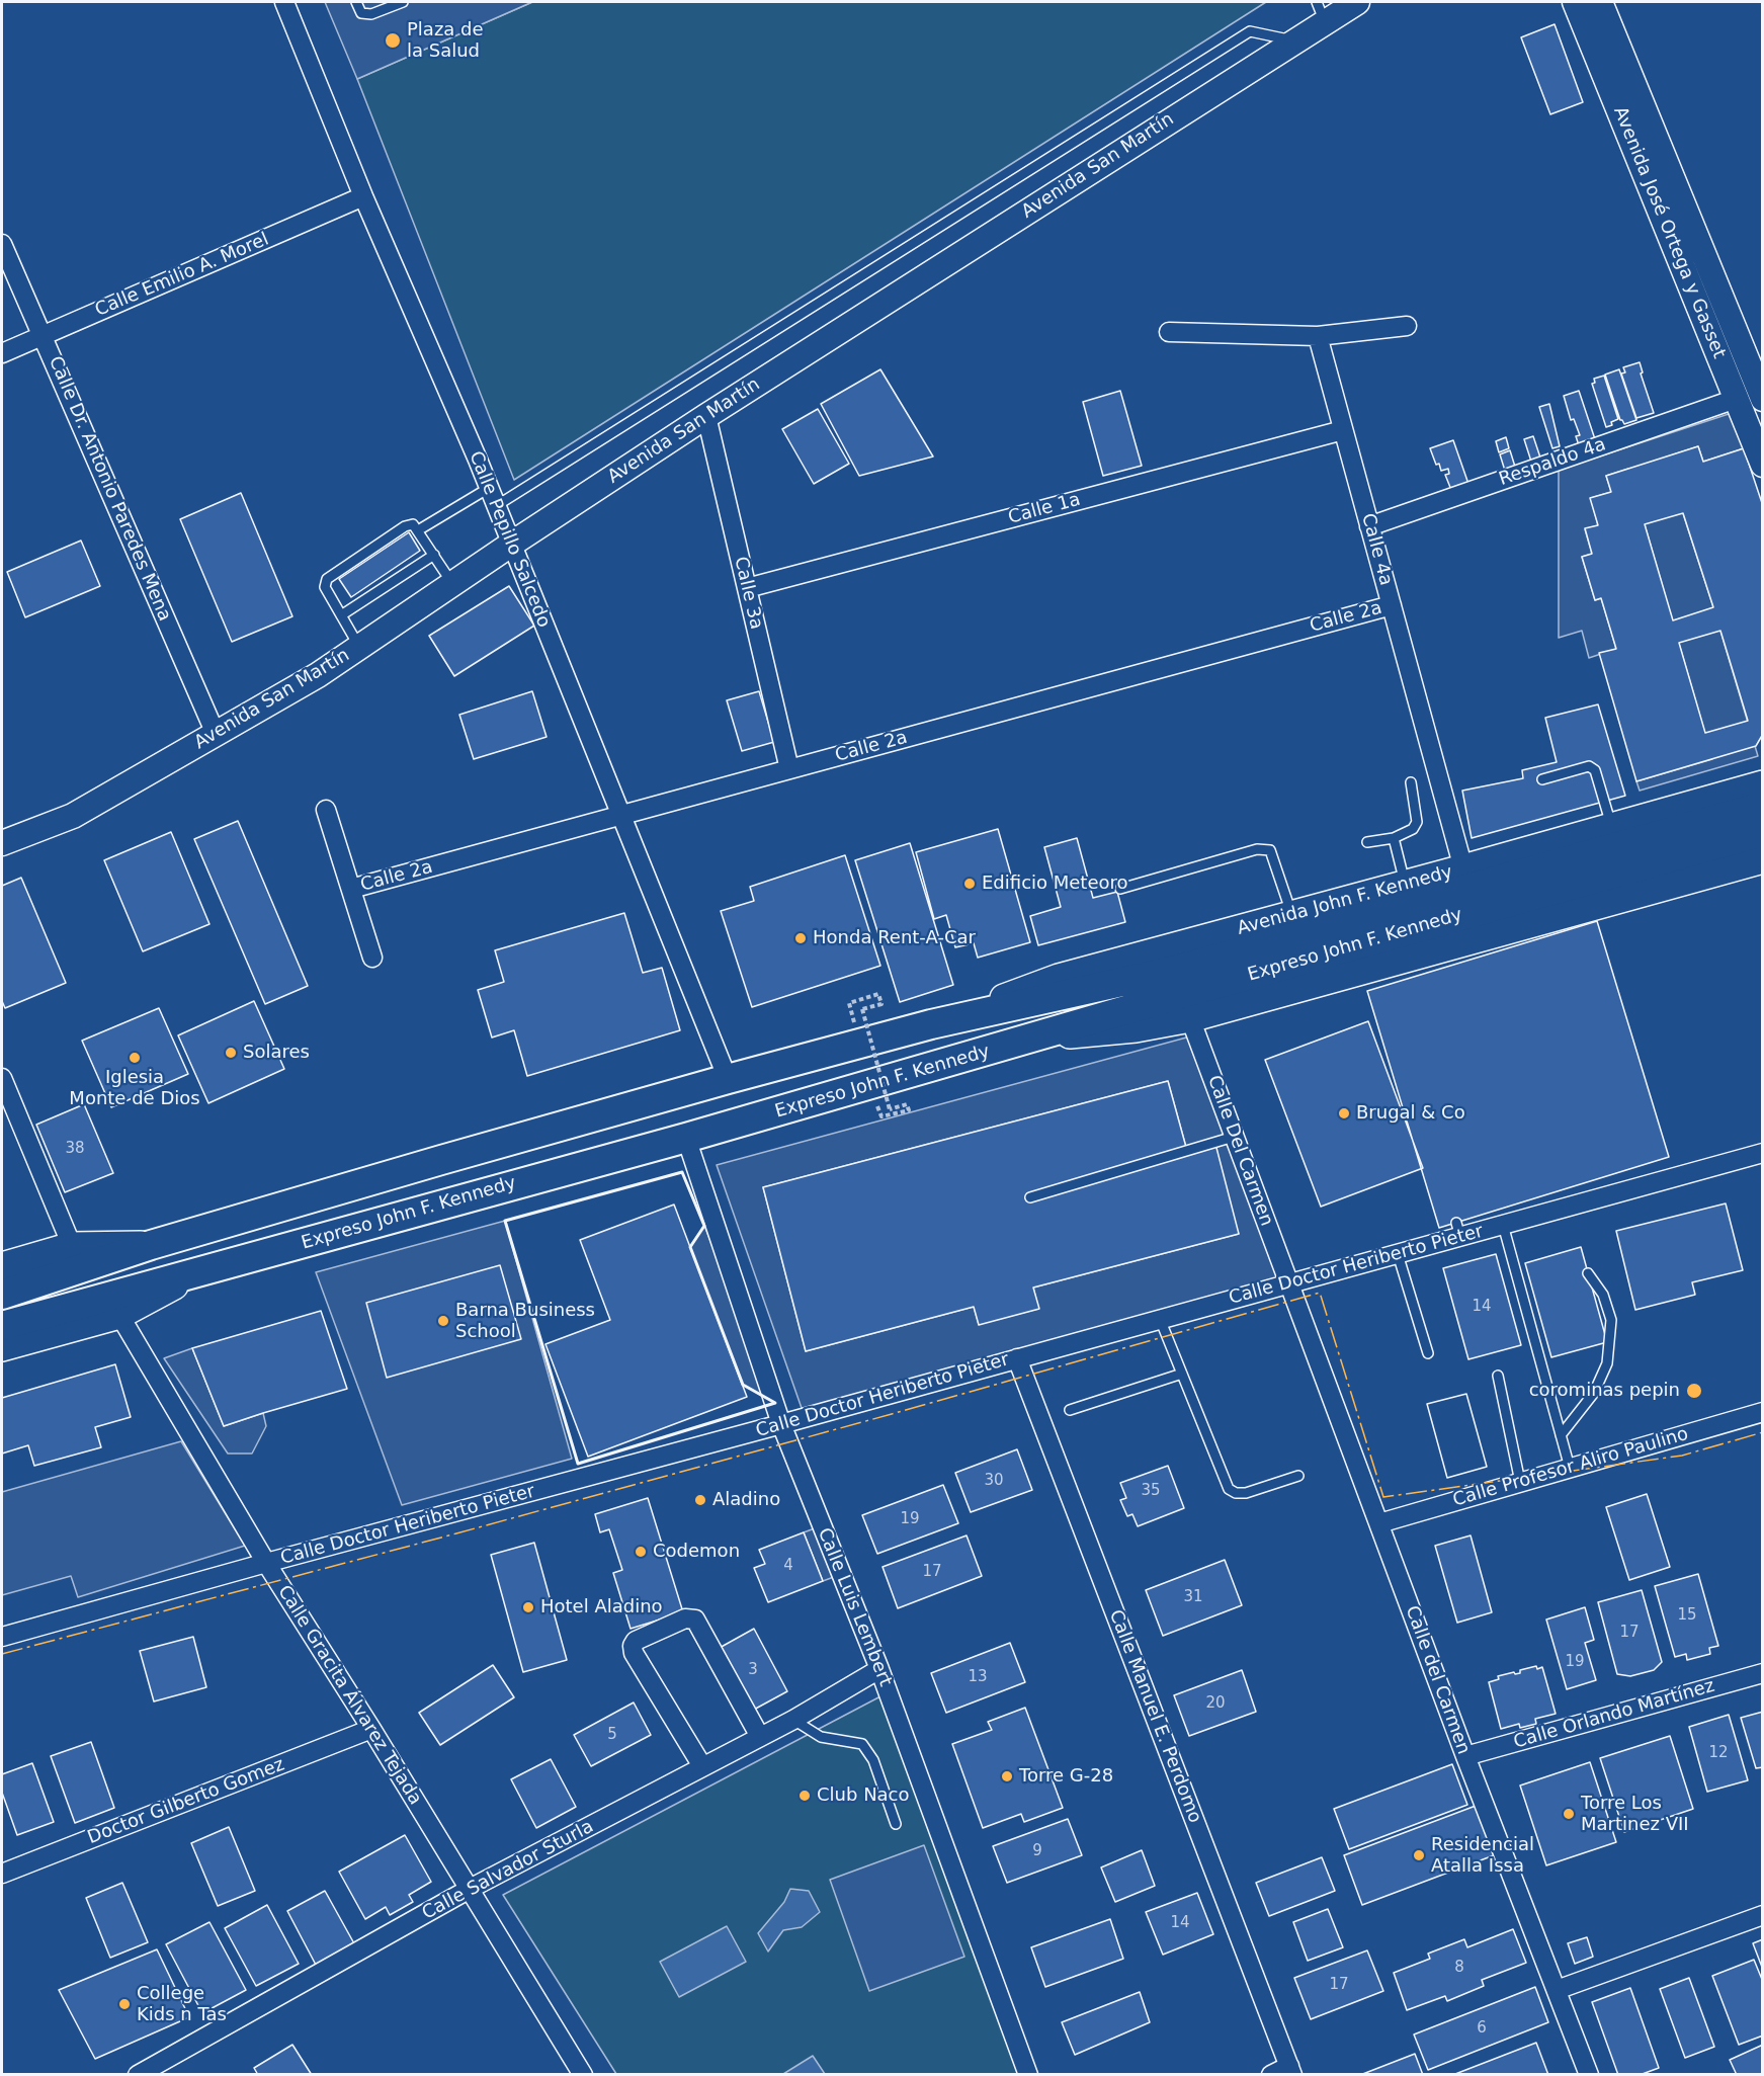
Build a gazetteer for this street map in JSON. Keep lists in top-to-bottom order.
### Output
{
  "streets": {
    "highway": ["Expreso John F. Kennedy"],
    "main road": ["Avenida San Martín", "Avenida José Ortega y Gasset", "Avenida John F. Kennedy"],
    "street": [
      "Calle Emilio A. Morel",
      "Respaldo 4a",
      "Calle Dr. Antonio Paredes Mena",
      "Calle 1a",
      "Calle Pepillo Salcedo",
      "Calle 4a",
      "Calle 3a",
      "Calle 2a",
      "Calle Del Carmen",
      "Calle Doctor Heriberto Pieter",
      "Calle Profesor Aliro Paulino",
      "Calle Luis Lembert",
      "Calle del Carmen",
      "Calle Gracita Álvarez Tejada",
      "Calle Orlando Martínez",
      "Calle Manuel E. Perdomo",
      "Doctor Gilberto Gomez",
      "Calle Salvador Sturla"
    ]
  },
  "crossings": [
    ["Avenida San Martín", "Calle Dr. Antonio Paredes Mena"],
    ["Avenida San Martín", "Calle Pepillo Salcedo"],
    ["Avenida San Martín", "Calle 3a"],
    ["Avenida José Ortega y Gasset", "Respaldo 4a"],
    ["Calle Emilio A. Morel", "Calle Dr. Antonio Paredes Mena"],
    ["Calle Emilio A. Morel", "Calle Pepillo Salcedo"],
    ["Respaldo 4a", "Calle 4a"],
    ["Calle 1a", "Calle 4a"],
    ["Calle 1a", "Calle 3a"],
    ["Calle Pepillo Salcedo", "Calle 2a"],
    ["Calle Pepillo Salcedo", "Expreso John F. Kennedy"],
    ["Calle 4a", "Calle 2a"],
    ["Calle 4a", "Avenida John F. Kennedy"],
    ["Calle 3a", "Calle 2a"],
    ["Avenida John F. Kennedy", "Expreso John F. Kennedy"],
    ["Expreso John F. Kennedy", "Calle Del Carmen"],
    ["Expreso John F. Kennedy", "Calle Luis Lembert"],
    ["Calle Del Carmen", "Calle Doctor Heriberto Pieter"],
    ["Calle Del Carmen", "Calle del Carmen"],
    ["Calle Doctor Heriberto Pieter", "Calle Luis Lembert"],
    ["Calle Doctor Heriberto Pieter", "Calle del Carmen"],
    ["Calle Doctor Heriberto Pieter", "Calle Gracita Álvarez Tejada"],
    ["Calle Doctor Heriberto Pieter", "Calle Manuel E. Perdomo"],
    ["Calle Profesor Aliro Paulino", "Calle del Carmen"],
    ["Calle Luis Lembert", "Calle Salvador Sturla"],
    ["Calle del Carmen", "Calle Orlando Martínez"],
    ["Calle Gracita Álvarez Tejada", "Doctor Gilberto Gomez"],
    ["Calle Gracita Álvarez Tejada", "Calle Salvador Sturla"]
  ],
  "places": [
    "Plaza de la Salud",
    "Edificio Meteoro",
    "Honda Rent-A-Car",
    "Solares",
    "Iglesia Monte de Dios",
    "Brugal & Co",
    "Barna Business School",
    "corominas pepin",
    "Aladino",
    "Codemon",
    "Hotel Aladino",
    "Torre G-28",
    "Club Naco",
    "Torre Los Martinez VII",
    "Residencial Atalla Issa",
    "College Kids n Tas"
  ],
  "house_numbers": [
    "38",
    "14",
    "30",
    "35",
    "19",
    "4",
    "17",
    "31",
    "15",
    "17",
    "19",
    "3",
    "13",
    "20",
    "5",
    "12",
    "9",
    "14",
    "8",
    "17",
    "6"
  ]
}
